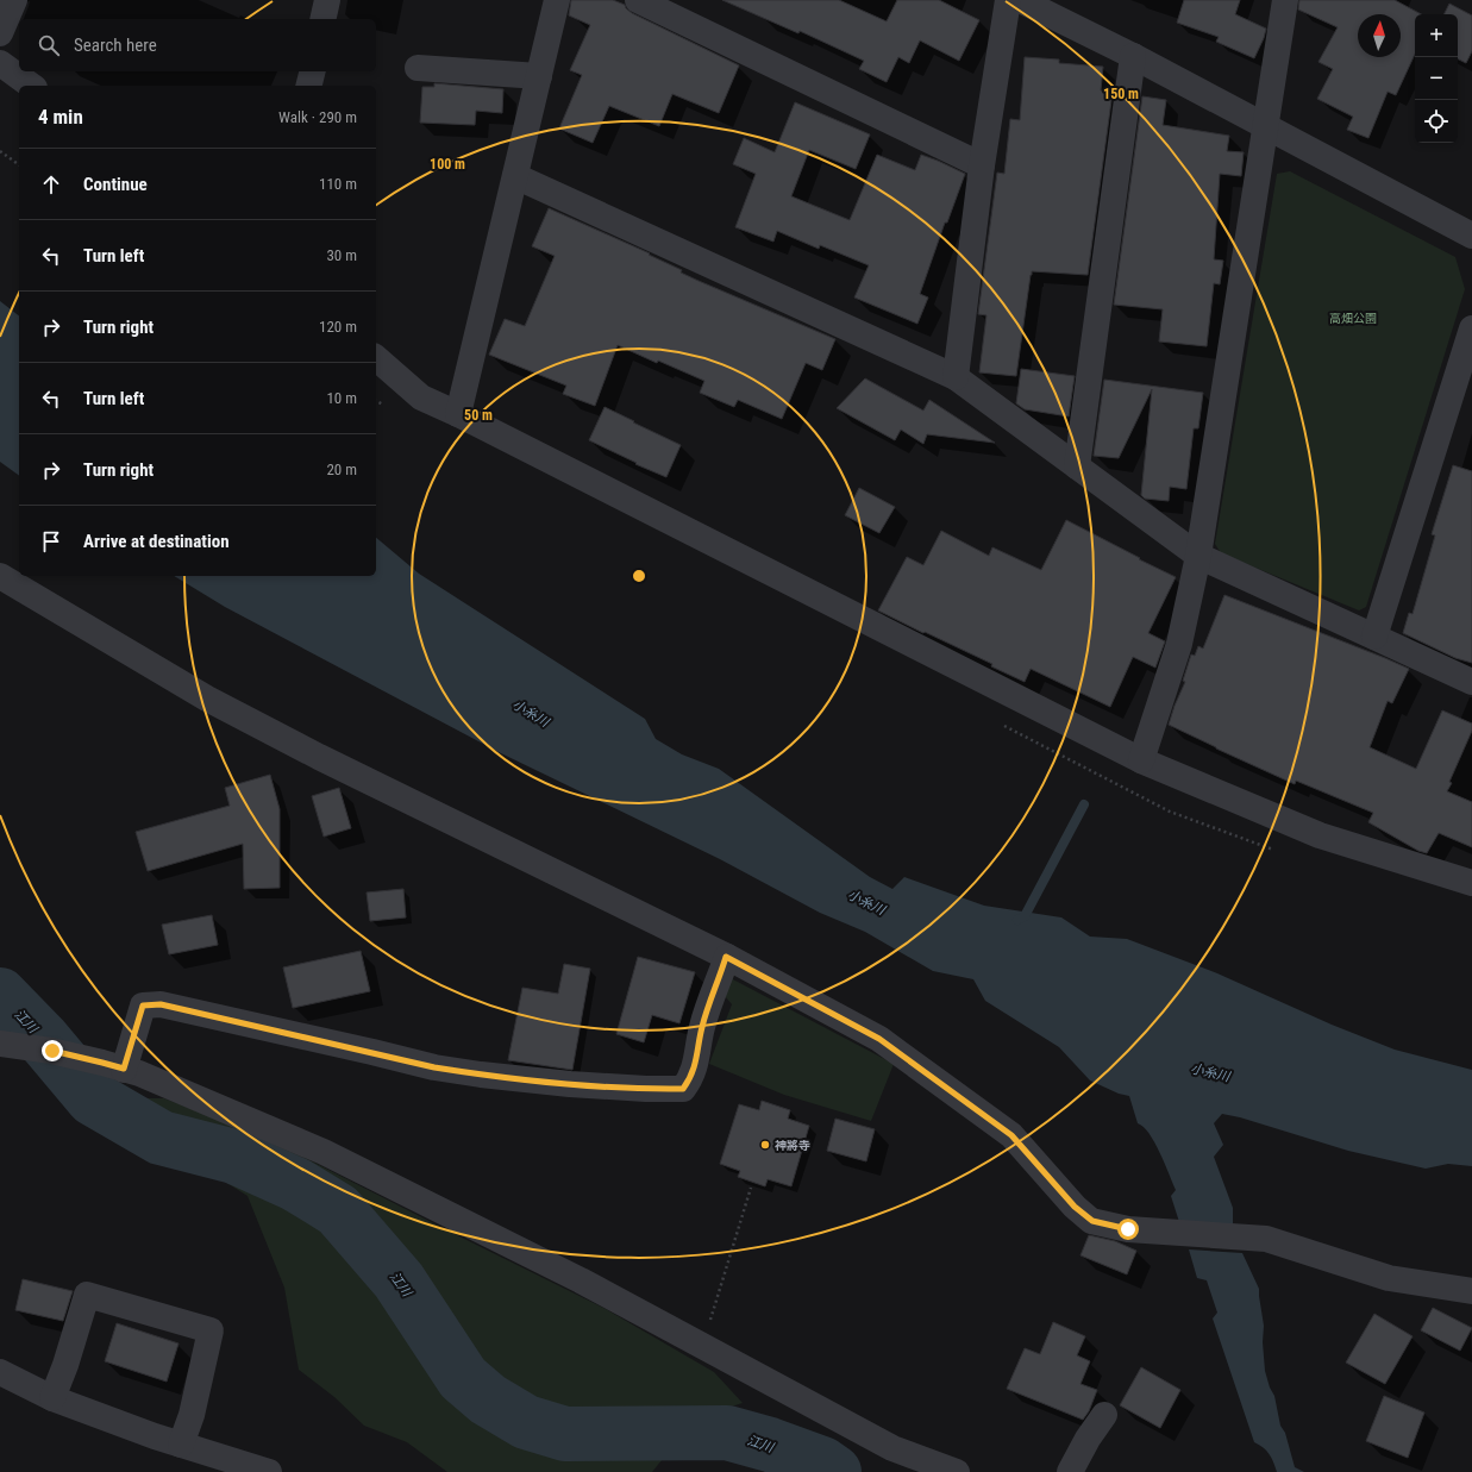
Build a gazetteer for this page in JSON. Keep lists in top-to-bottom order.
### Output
{
  "water": ["小糸川", "江川"],
  "parks": ["高畑公園"],
  "places": ["神將寺"],
  "north": "top",
  "page": {
    "map_buttons": ["+", "−"],
    "search": "Search here",
    "heading": ["4 min", "Walk · 290 m"],
    "list": [
      ["Continue", "110 m"],
      ["Turn left", "30 m"],
      ["Turn right", "120 m"],
      ["Turn left", "10 m"],
      ["Turn right", "20 m"],
      "Arrive at destination"
    ]
  },
  "rings": ["150 m", "100 m", "50 m"]
}
